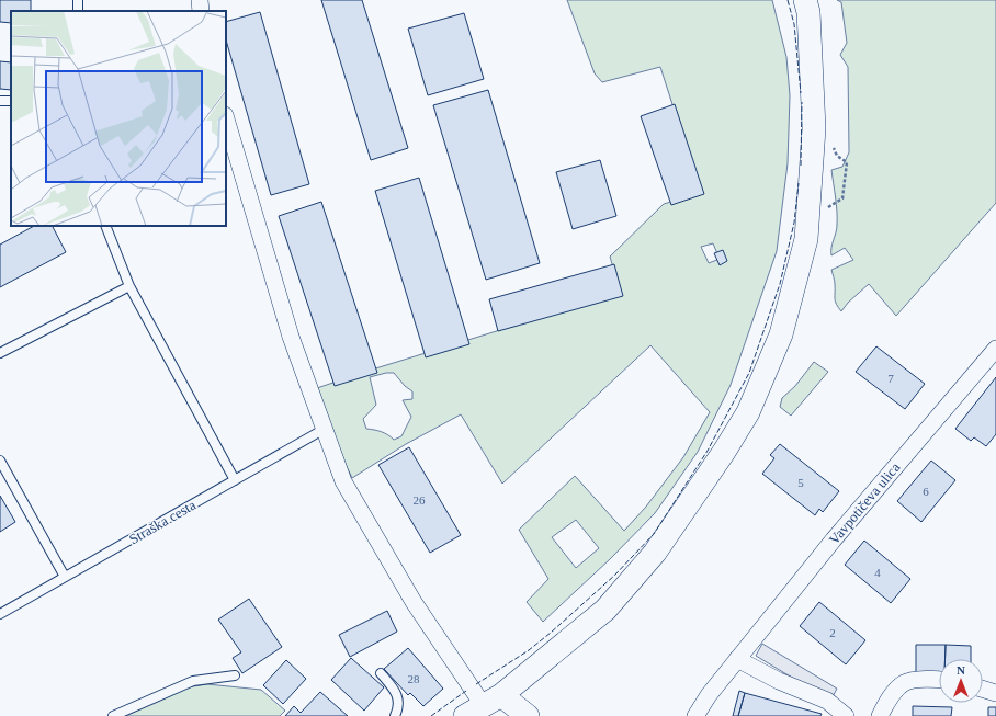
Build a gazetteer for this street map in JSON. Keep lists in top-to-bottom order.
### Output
{
  "streets": {
    "street": ["Vavpotičeva ulica"],
    "lane": ["Straška cesta"]
  },
  "house_numbers": [
    "7",
    "5",
    "6",
    "26",
    "4",
    "2",
    "28"
  ],
  "north": "top"
}
